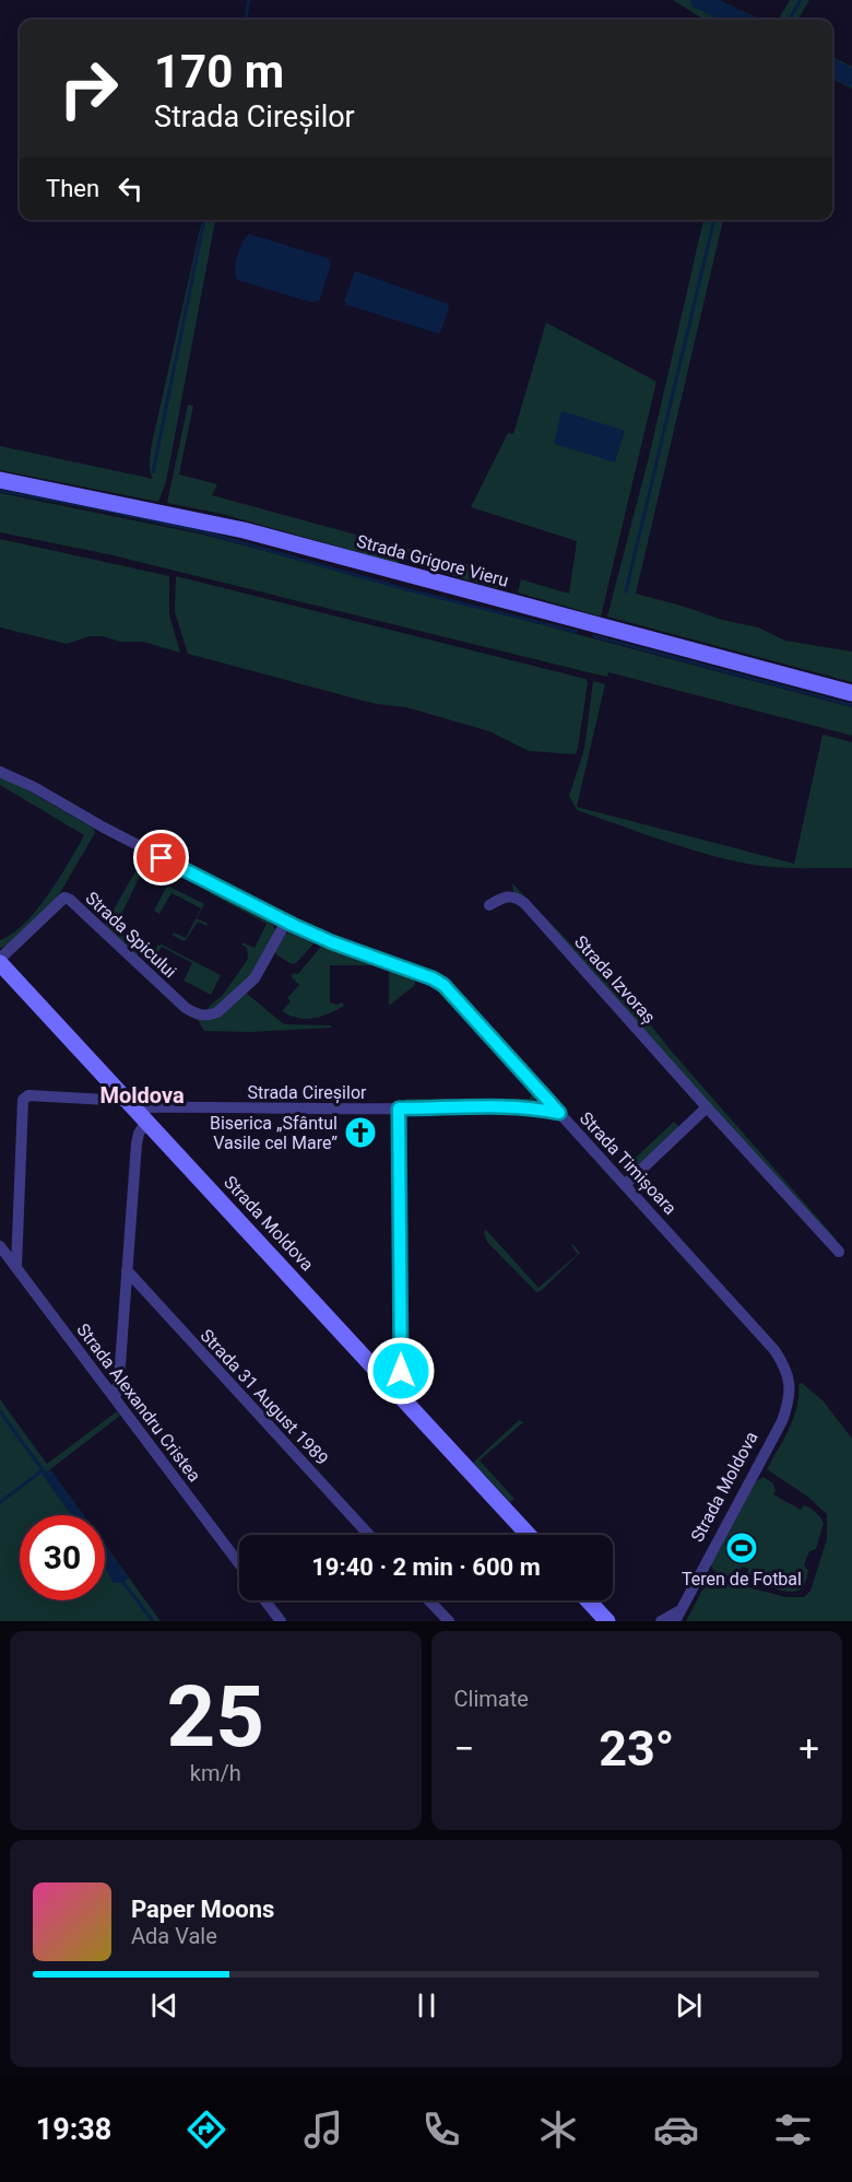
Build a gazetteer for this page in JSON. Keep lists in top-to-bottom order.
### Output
{
  "streets": {
    "main road": ["Strada Grigore Vieru", "Strada Moldova"],
    "street": [
      "Strada Spicului",
      "Strada Izvoraș",
      "Strada Cireșilor",
      "Strada Timișoara",
      "Strada 31 August 1989",
      "Strada Alexandru Cristea"
    ]
  },
  "crossings": [
    ["Strada Spicului", "Strada Timișoara"],
    ["Strada Spicului", "Strada Moldova"],
    ["Strada Cireșilor", "Strada Timișoara"],
    ["Strada Cireșilor", "Strada Moldova"],
    ["Strada Cireșilor", "Strada Alexandru Cristea"],
    ["Strada Timișoara", "Strada Moldova"]
  ],
  "districts": ["Moldova"],
  "places": {
    "church": ["Biserica „Sfântul Vasile cel Mare”"],
    "sports": ["Teren de Fotbal"]
  },
  "page": {
    "turn": ["170 m", "Strada Cireșilor"],
    "then": "Then",
    "limit": "30",
    "trip": "19:40 · 2 min · 600 m",
    "tile": [
      ["25", "km/h"],
      "Climate"
    ],
    "heat": ["−", "23°", "+"],
    "song": ["Paper Moons", "Ada Vale"],
    "tabs": "19:38"
  }
}
